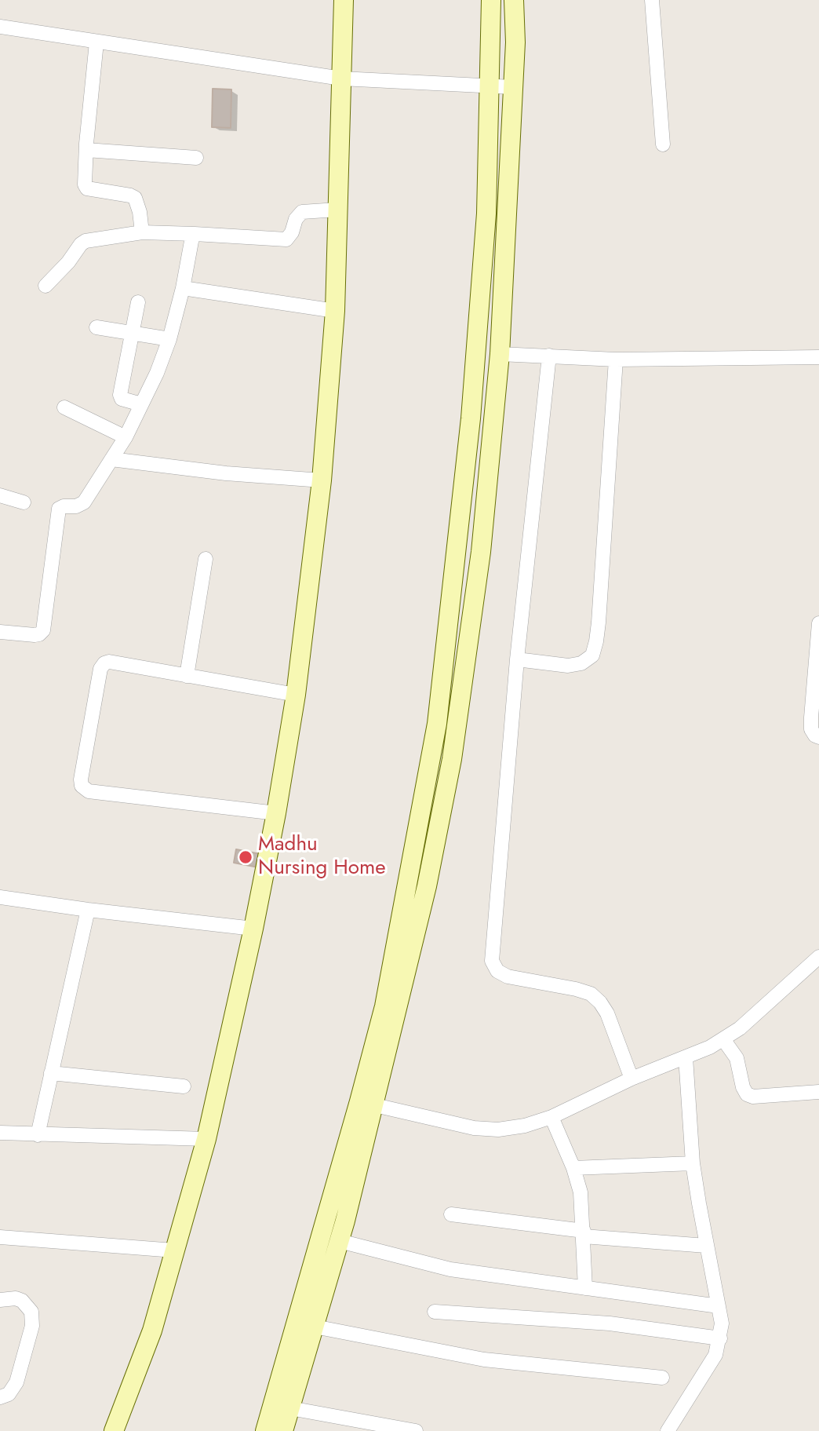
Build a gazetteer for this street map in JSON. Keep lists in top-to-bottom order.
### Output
{
  "places": ["Madhu Nursing Home"]
}
